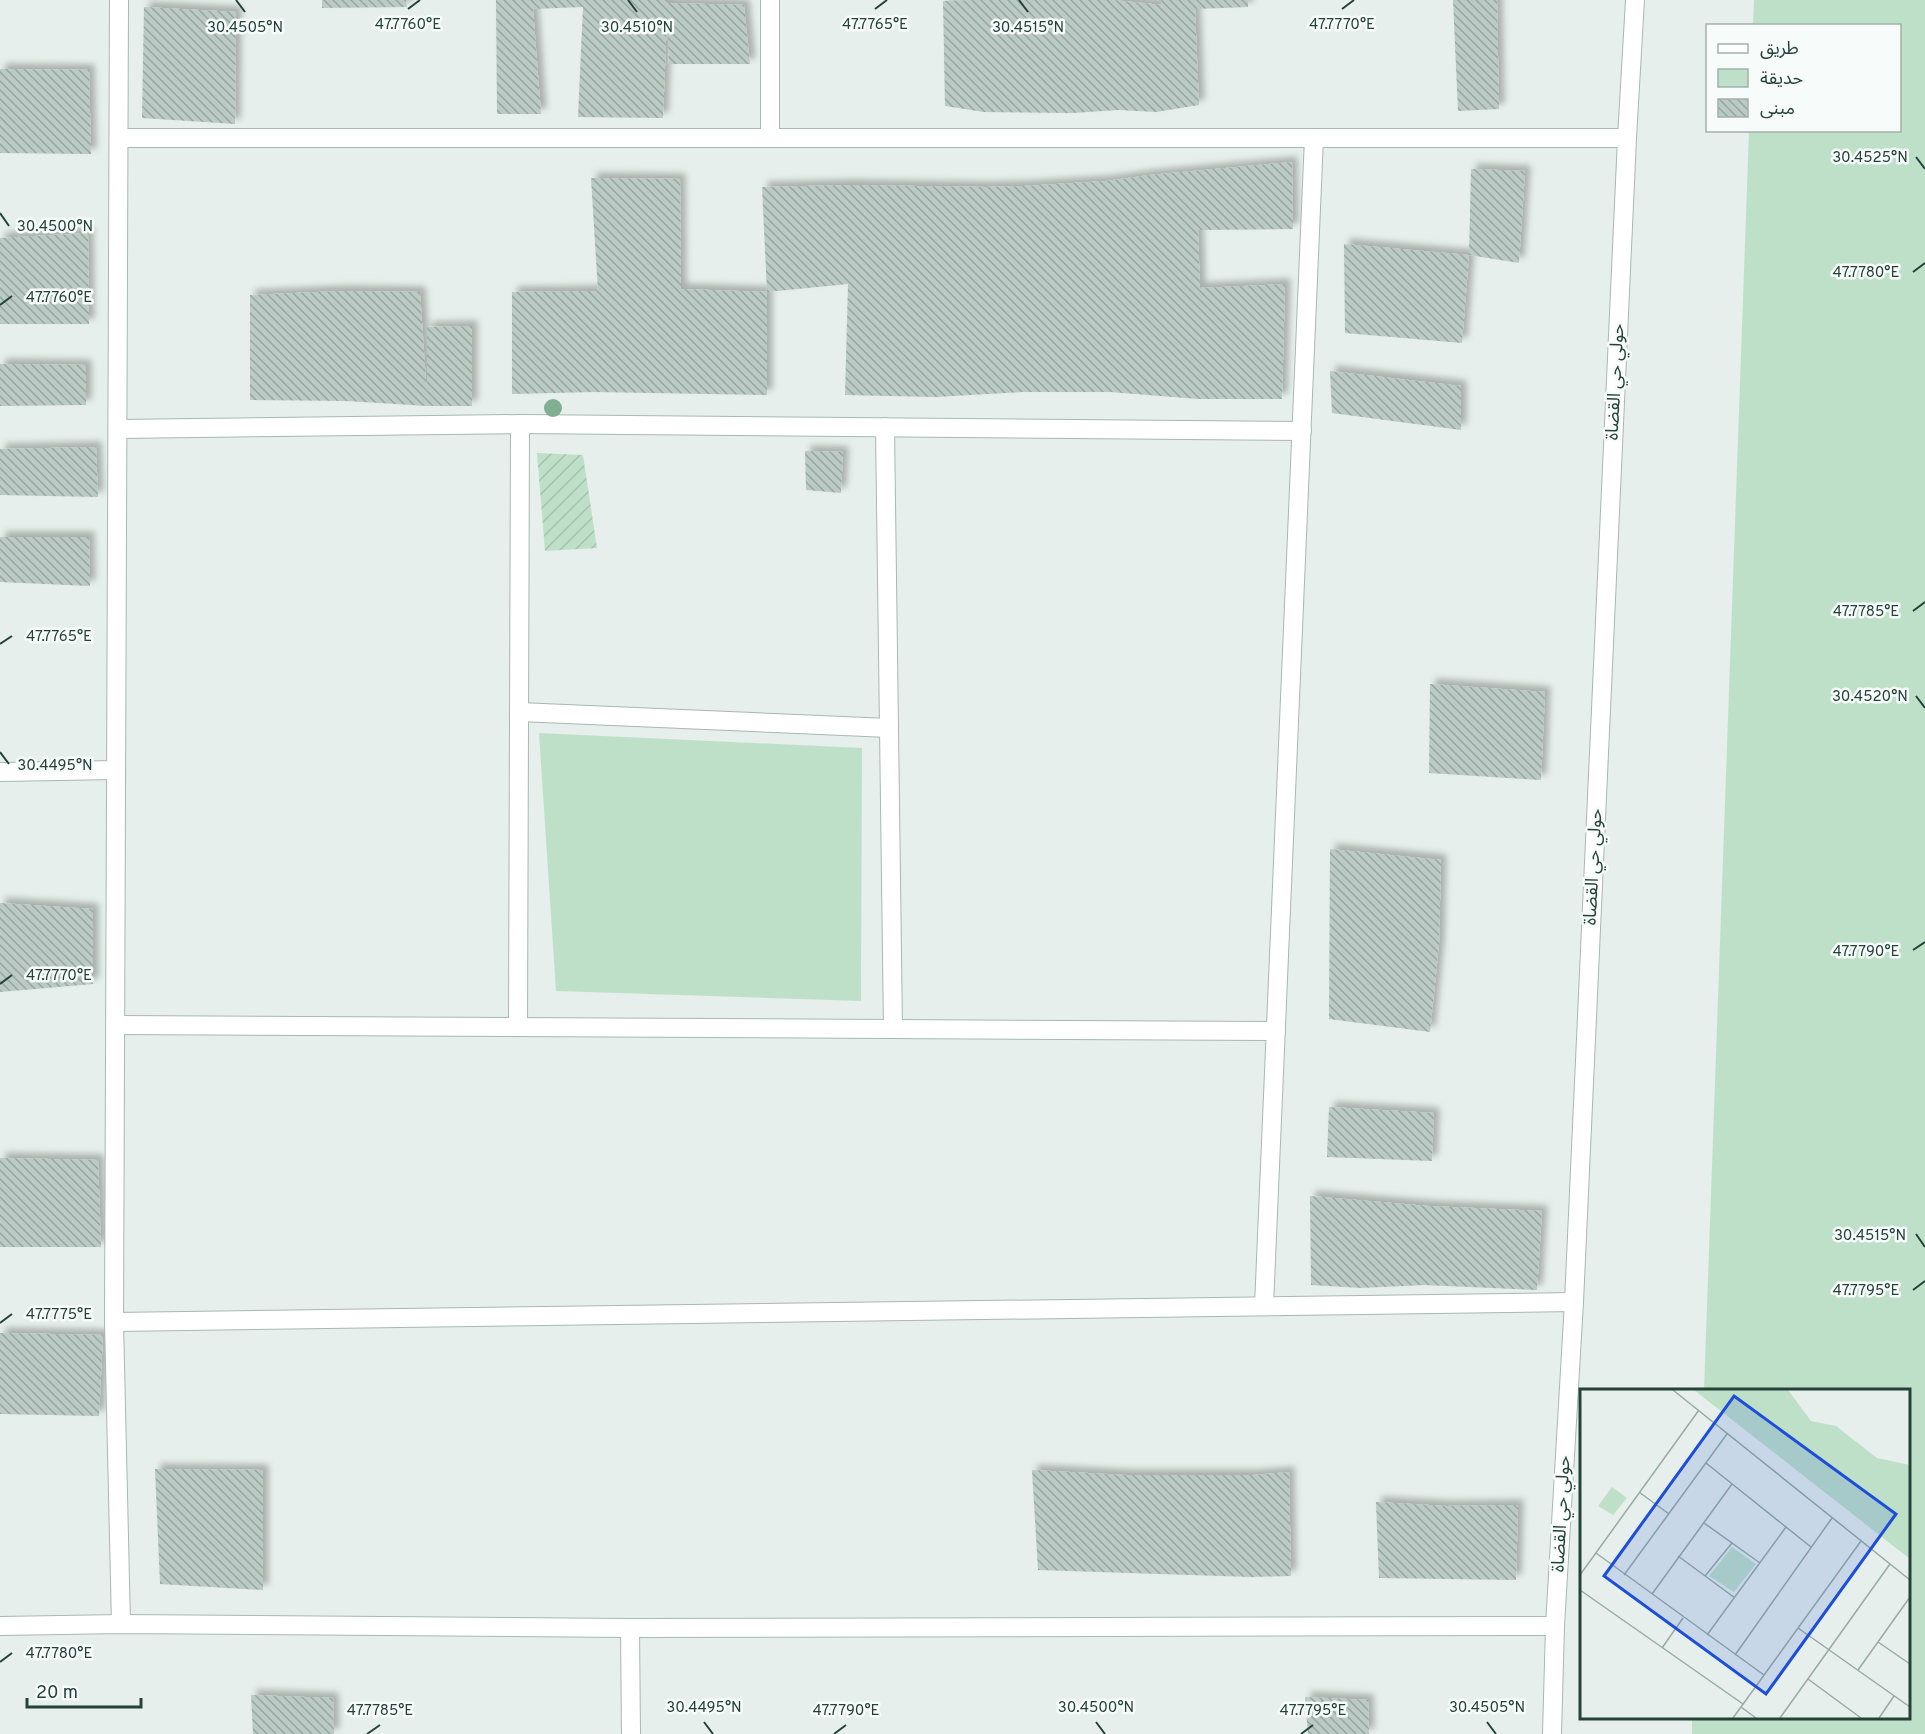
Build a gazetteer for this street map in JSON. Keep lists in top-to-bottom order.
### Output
{
  "streets": {
    "street": ["حولي حي القضاة"]
  },
  "legend": ["طريق", "حديقة", "مبنى"],
  "scale_bar": "20 m",
  "coordinates": [
    "47.7760°E",
    "47.7765°E",
    "47.7770°E",
    "30.4515°N",
    "30.4505°N",
    "30.4510°N",
    "30.4525°N",
    "30.4500°N",
    "47.7780°E",
    "47.7785°E",
    "30.4520°N",
    "30.4495°N",
    "47.7790°E",
    "47.7795°E",
    "47.7775°E"
  ]
}
